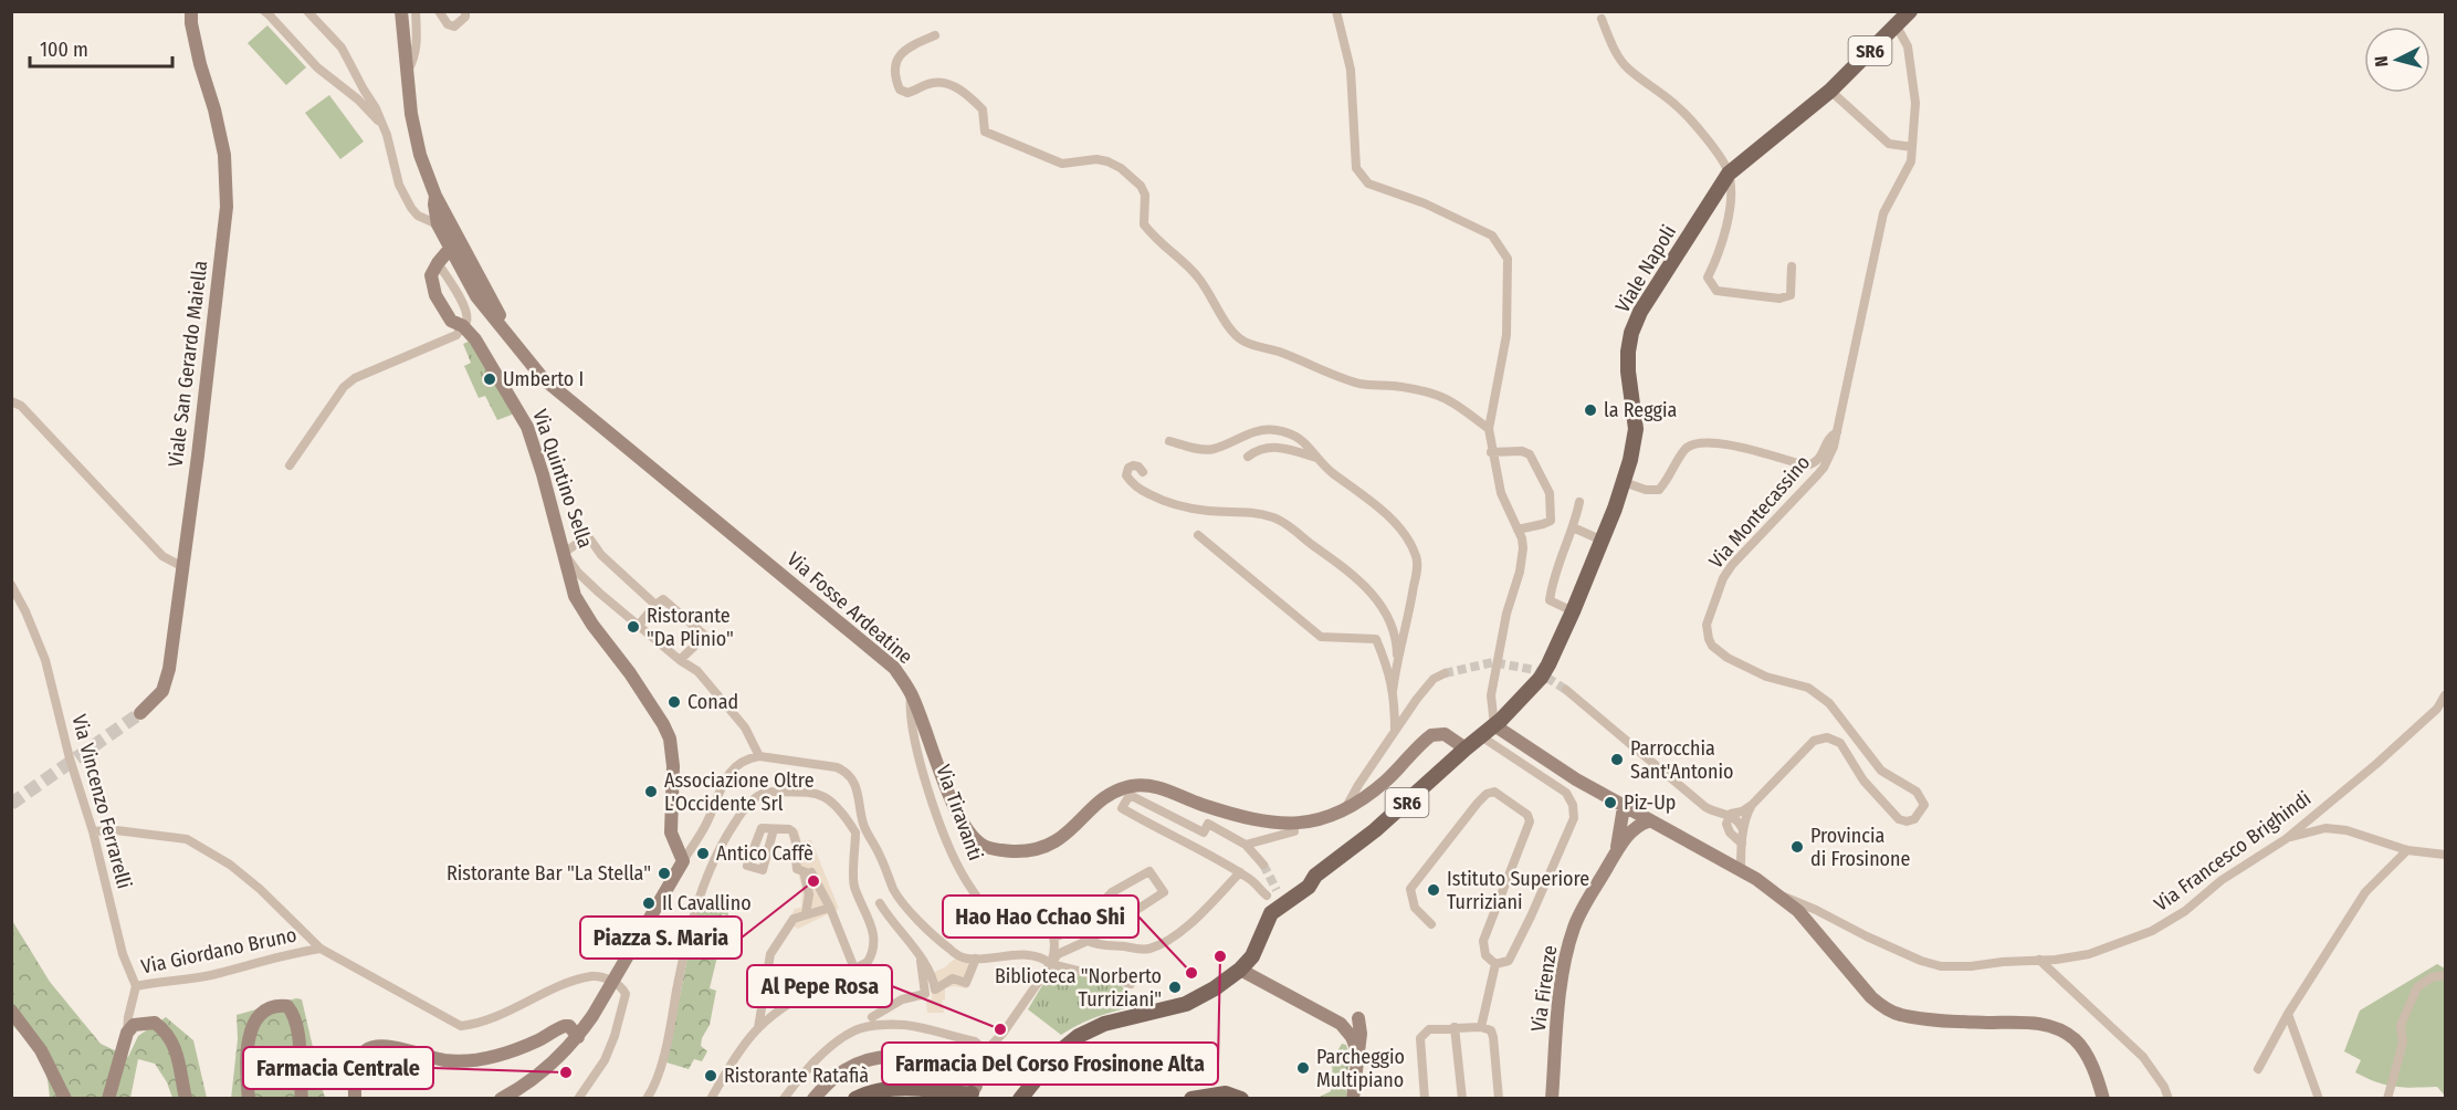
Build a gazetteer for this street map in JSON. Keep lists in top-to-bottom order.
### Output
{
  "streets": {
    "main road": [
      "SR6",
      "Viale Napoli",
      "Viale San Gerardo Maiella",
      "Via Quintino Sella",
      "Via Fosse Ardeatine",
      "Via Firenze"
    ],
    "street": [
      "Via Montecassino",
      "Via Vincenzo Ferrarelli",
      "Via Tiravanti",
      "Via Francesco Brighindi",
      "Via Giordano Bruno"
    ]
  },
  "crossings": [
    ["SR6", "Viale Napoli"],
    ["SR6", "Via Montecassino"],
    ["SR6", "Via Fosse Ardeatine"],
    ["Via Quintino Sella", "Via Fosse Ardeatine"],
    ["Via Fosse Ardeatine", "Via Tiravanti"],
    ["Via Vincenzo Ferrarelli", "Via Giordano Bruno"]
  ],
  "places": [
    "Umberto I",
    "la Reggia",
    "Ristorante \"Da Plinio\"",
    "Conad",
    "Parrocchia Sant'Antonio",
    "Associazione Oltre L'Occidente Srl",
    "Piz-Up",
    "Provincia di Frosinone",
    "Antico Caffè",
    "Ristorante Bar \"La Stella\"",
    "Piazza S. Maria",
    "Istituto Superiore Turriziani",
    "Il Cavallino",
    "Farmacia Del Corso Frosinone Alta",
    "Hao Hao Cchao Shi",
    "Biblioteca \"Norberto Turriziani\"",
    "Al Pepe Rosa",
    "Parcheggio Multipiano",
    "Farmacia Centrale",
    "Ristorante Ratafià"
  ],
  "scale_bar": "100 m",
  "north": "left"
}
